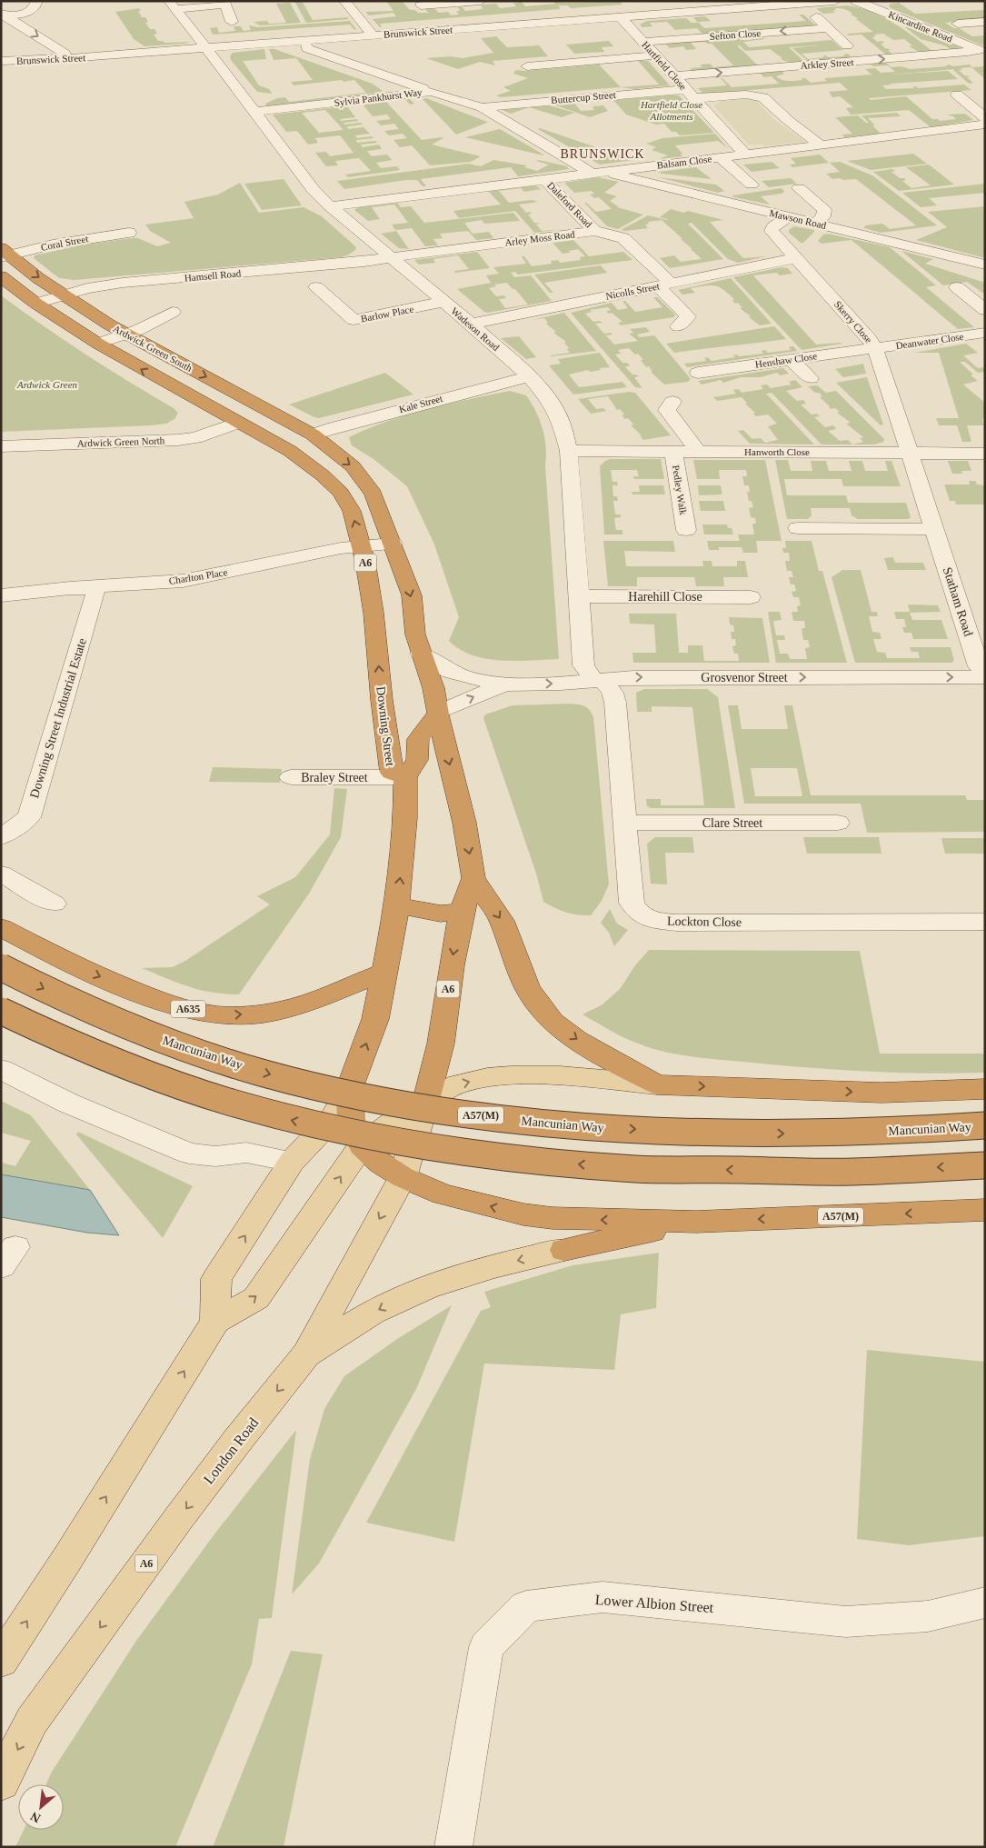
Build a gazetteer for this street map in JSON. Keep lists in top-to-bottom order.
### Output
{
  "streets": {
    "highway": [
      "Ardwick Green South",
      "A6",
      "Downing Street",
      "A635",
      "Mancunian Way",
      "A57(M)"
    ],
    "main road": ["London Road"],
    "street": [
      "Kincardine Road",
      "Brunswick Street",
      "Sefton Close",
      "Arkley Street",
      "Hartfield Close",
      "Sylvia Pankhurst Way",
      "Buttercup Street",
      "Balsam Close",
      "Daleford Road",
      "Mawson Road",
      "Arley Moss Road",
      "Coral Street",
      "Hamsell Road",
      "Nicolls Street",
      "Barlow Place",
      "Skerry Close",
      "Wadeson Road",
      "Deanwater Close",
      "Henshaw Close",
      "Kale Street",
      "Ardwick Green North",
      "Hanworth Close",
      "Pedley Walk",
      "Charlton Place",
      "Harehill Close",
      "Statham Road",
      "Grosvenor Street",
      "Downing Street Industrial Estate",
      "Braley Street",
      "Clare Street",
      "Lockton Close",
      "Lower Albion Street"
    ]
  },
  "crossings": [
    ["Kincardine Road", "Arkley Street"],
    ["Brunswick Street", "Hartfield Close"],
    ["Brunswick Street", "Wadeson Road"],
    ["Sefton Close", "Hartfield Close"],
    ["Arkley Street", "Hartfield Close"],
    ["Hartfield Close", "Buttercup Street"],
    ["Hartfield Close", "Balsam Close"],
    ["Sylvia Pankhurst Way", "Buttercup Street"],
    ["Sylvia Pankhurst Way", "Balsam Close"],
    ["Sylvia Pankhurst Way", "Wadeson Road"],
    ["Buttercup Street", "Balsam Close"],
    ["Balsam Close", "Daleford Road"],
    ["Balsam Close", "Mawson Road"],
    ["Balsam Close", "Wadeson Road"],
    ["Daleford Road", "Arley Moss Road"],
    ["Mawson Road", "Skerry Close"],
    ["Arley Moss Road", "Hamsell Road"],
    ["Arley Moss Road", "Nicolls Street"],
    ["Arley Moss Road", "Wadeson Road"],
    ["Coral Street", "Ardwick Green South"],
    ["Hamsell Road", "Wadeson Road"],
    ["Hamsell Road", "Ardwick Green South"],
    ["Nicolls Street", "Skerry Close"],
    ["Nicolls Street", "Wadeson Road"],
    ["Barlow Place", "Wadeson Road"],
    ["Skerry Close", "Deanwater Close"],
    ["Skerry Close", "Henshaw Close"],
    ["Skerry Close", "Hanworth Close"],
    ["Skerry Close", "Statham Road"],
    ["Wadeson Road", "Kale Street"],
    ["Wadeson Road", "Hanworth Close"],
    ["Wadeson Road", "Harehill Close"],
    ["Wadeson Road", "Grosvenor Street"],
    ["Wadeson Road", "Lockton Close"],
    ["Deanwater Close", "Henshaw Close"],
    ["Ardwick Green South", "Kale Street"],
    ["Ardwick Green South", "Ardwick Green North"],
    ["Ardwick Green South", "A6"],
    ["Ardwick Green South", "Downing Street"],
    ["Kale Street", "A6"],
    ["Ardwick Green North", "Downing Street"],
    ["Hanworth Close", "Pedley Walk"],
    ["Hanworth Close", "Statham Road"],
    ["A6", "Charlton Place"],
    ["A6", "Grosvenor Street"],
    ["A6", "London Road"],
    ["Charlton Place", "Downing Street Industrial Estate"],
    ["Charlton Place", "Downing Street"],
    ["Grosvenor Street", "Lockton Close"],
    ["Downing Street", "Braley Street"],
    ["Downing Street", "A635"],
    ["Downing Street", "A57(M)"],
    ["Clare Street", "Lockton Close"],
    ["A57(M)", "London Road"]
  ],
  "one_way": ["Sefton Close", "Arkley Street"],
  "districts": ["BRUNSWICK"],
  "parks": ["Hartfield Close Allotments", "Ardwick Green"],
  "north": "bottom left"
}
